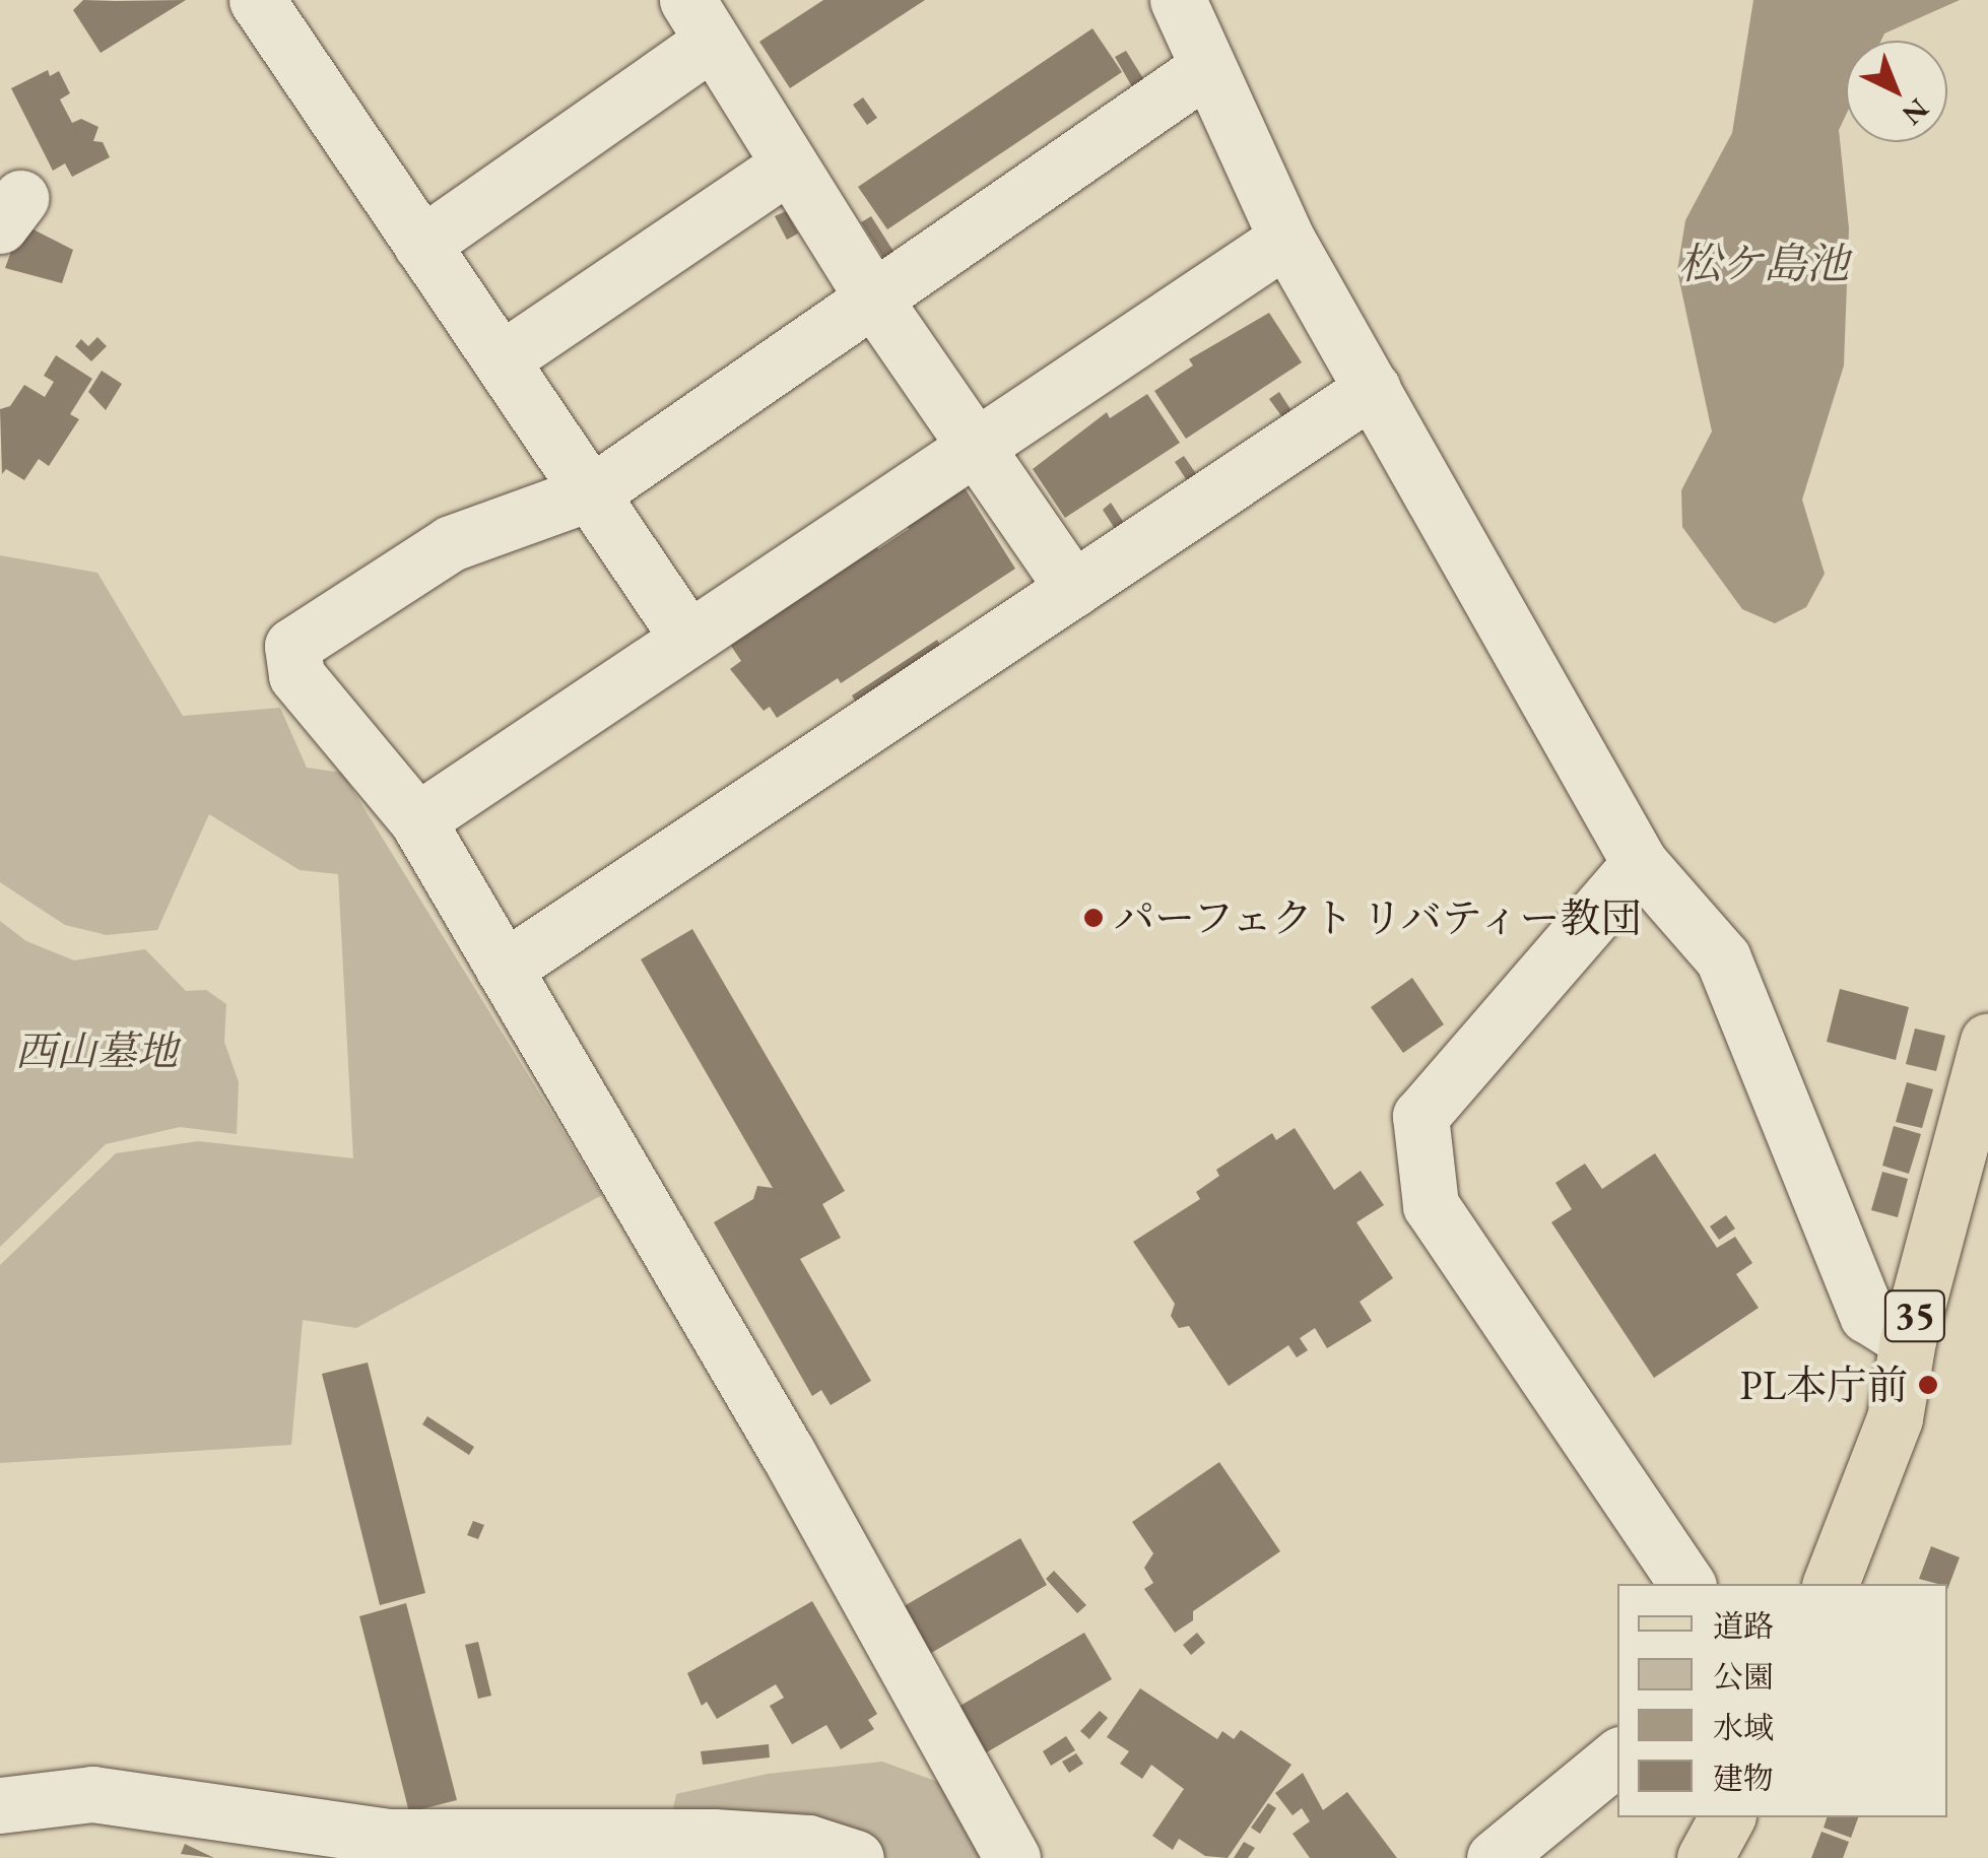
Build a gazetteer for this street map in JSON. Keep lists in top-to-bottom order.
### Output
{
  "streets": {
    "main road": ["35"]
  },
  "water": ["松ケ島池"],
  "parks": ["西山墓地"],
  "places": ["パーフェクト リバティー教団", "PL本庁前"],
  "legend": [
    "道路",
    "公園",
    "水域",
    "建物"
  ],
  "north": "bottom right"
}
